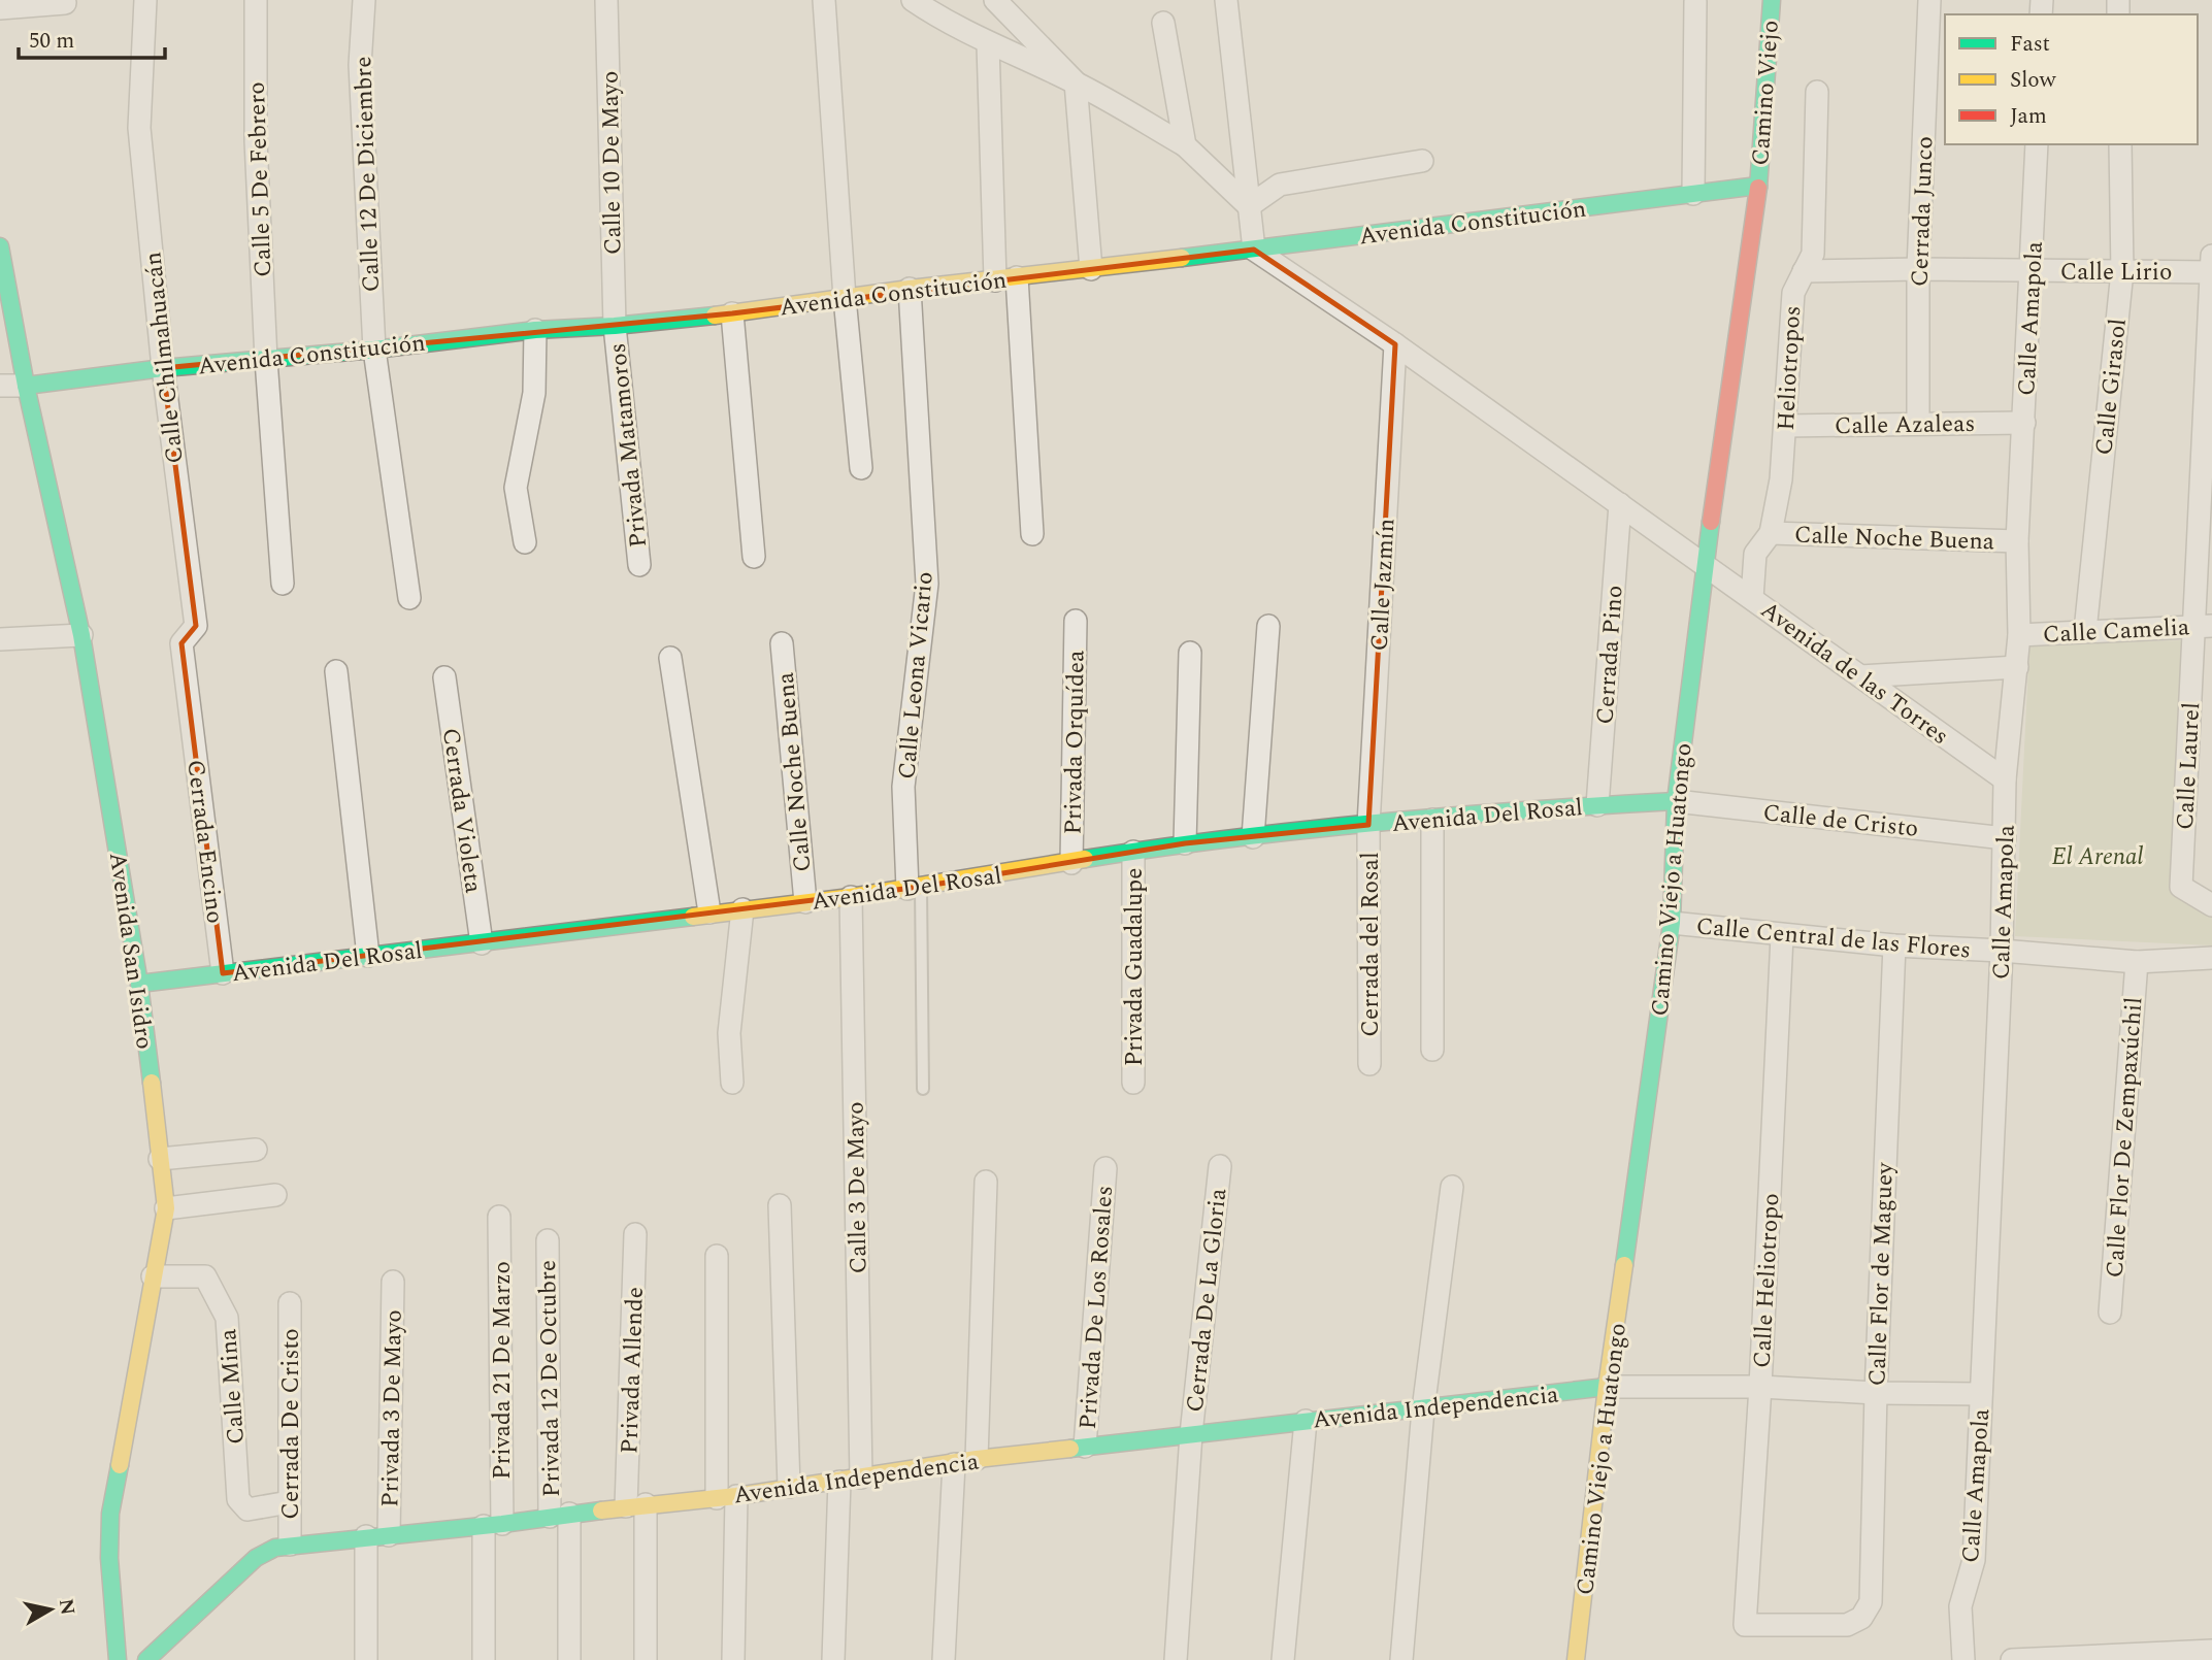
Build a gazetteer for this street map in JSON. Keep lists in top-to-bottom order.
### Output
{
  "streets": {
    "main road": [
      "Camino Viejo",
      "Avenida Constitución",
      "Avenida Del Rosal",
      "Camino Viejo a Huatongo",
      "Avenida San Isidro",
      "Avenida Independencia"
    ],
    "street": [
      "Calle 10 De Mayo",
      "Calle 12 De Diciembre",
      "Calle 5 De Febrero",
      "Cerrada Junco",
      "Calle Lirio",
      "Calle Amapola",
      "Calle Chilmahuacán",
      "Heliotropos",
      "Calle Girasol",
      "Calle Azaleas",
      "Privada Matamoros",
      "Calle Noche Buena",
      "Calle Jazmín",
      "Calle Camelia",
      "Cerrada Pino",
      "Avenida de las Torres",
      "Calle Leona Vicario",
      "Privada Orquídea",
      "Calle Laurel",
      "Cerrada Violeta",
      "Calle de Cristo",
      "Cerrada Encino",
      "Calle Central de las Flores",
      "Cerrada del Rosal",
      "Privada Guadalupe",
      "Calle Flor De Zempaxúchil",
      "Calle 3 De Mayo",
      "Calle Flor de Maguey",
      "Calle Heliotropo",
      "Cerrada De La Gloria",
      "Privada De Los Rosales",
      "Privada 21 De Marzo",
      "Privada Allende",
      "Privada 12 De Octubre",
      "Calle Mina",
      "Privada 3 De Mayo",
      "Cerrada De Cristo"
    ]
  },
  "crossings": [
    ["Camino Viejo", "Avenida Constitución"],
    ["Camino Viejo", "Camino Viejo a Huatongo"],
    ["Calle 10 De Mayo", "Avenida Constitución"],
    ["Calle 10 De Mayo", "Privada Matamoros"],
    ["Calle 12 De Diciembre", "Avenida Constitución"],
    ["Calle 5 De Febrero", "Avenida Constitución"],
    ["Cerrada Junco", "Calle Lirio"],
    ["Cerrada Junco", "Calle Azaleas"],
    ["Avenida Constitución", "Calle Chilmahuacán"],
    ["Avenida Constitución", "Privada Matamoros"],
    ["Avenida Constitución", "Avenida de las Torres"],
    ["Avenida Constitución", "Calle Leona Vicario"],
    ["Avenida Constitución", "Camino Viejo a Huatongo"],
    ["Avenida Constitución", "Avenida San Isidro"],
    ["Calle Lirio", "Calle Amapola"],
    ["Calle Lirio", "Heliotropos"],
    ["Calle Lirio", "Calle Girasol"],
    ["Calle Lirio", "Calle Laurel"],
    ["Calle Amapola", "Calle Azaleas"],
    ["Calle Amapola", "Calle Noche Buena"],
    ["Calle Amapola", "Calle Camelia"],
    ["Calle Amapola", "Avenida de las Torres"],
    ["Calle Amapola", "Calle de Cristo"],
    ["Calle Amapola", "Calle Central de las Flores"],
    ["Calle Chilmahuacán", "Cerrada Encino"],
    ["Heliotropos", "Calle Azaleas"],
    ["Heliotropos", "Calle Noche Buena"],
    ["Heliotropos", "Avenida de las Torres"],
    ["Calle Girasol", "Calle Camelia"],
    ["Calle Noche Buena", "Avenida Del Rosal"],
    ["Calle Jazmín", "Avenida de las Torres"],
    ["Calle Jazmín", "Avenida Del Rosal"],
    ["Calle Jazmín", "Cerrada del Rosal"],
    ["Calle Camelia", "Avenida de las Torres"],
    ["Calle Camelia", "Calle Laurel"],
    ["Cerrada Pino", "Avenida de las Torres"],
    ["Cerrada Pino", "Avenida Del Rosal"],
    ["Avenida de las Torres", "Camino Viejo a Huatongo"],
    ["Calle Leona Vicario", "Avenida Del Rosal"],
    ["Privada Orquídea", "Avenida Del Rosal"],
    ["Cerrada Violeta", "Avenida Del Rosal"],
    ["Avenida Del Rosal", "Calle de Cristo"],
    ["Avenida Del Rosal", "Cerrada Encino"],
    ["Avenida Del Rosal", "Camino Viejo a Huatongo"],
    ["Avenida Del Rosal", "Cerrada del Rosal"],
    ["Avenida Del Rosal", "Avenida San Isidro"],
    ["Avenida Del Rosal", "Privada Guadalupe"],
    ["Avenida Del Rosal", "Calle 3 De Mayo"],
    ["Calle de Cristo", "Camino Viejo a Huatongo"],
    ["Camino Viejo a Huatongo", "Calle Central de las Flores"],
    ["Camino Viejo a Huatongo", "Avenida Independencia"],
    ["Calle Central de las Flores", "Calle Flor De Zempaxúchil"],
    ["Calle Central de las Flores", "Calle Flor de Maguey"],
    ["Calle Central de las Flores", "Calle Heliotropo"],
    ["Avenida San Isidro", "Calle Mina"],
    ["Calle 3 De Mayo", "Avenida Independencia"],
    ["Calle Flor de Maguey", "Calle Heliotropo"],
    ["Cerrada De La Gloria", "Avenida Independencia"],
    ["Privada De Los Rosales", "Avenida Independencia"],
    ["Privada 21 De Marzo", "Avenida Independencia"],
    ["Privada Allende", "Avenida Independencia"],
    ["Privada 12 De Octubre", "Avenida Independencia"],
    ["Calle Mina", "Cerrada De Cristo"],
    ["Avenida Independencia", "Privada 3 De Mayo"],
    ["Avenida Independencia", "Cerrada De Cristo"]
  ],
  "parks": ["El Arenal"],
  "legend": ["Fast", "Slow", "Jam"],
  "scale_bar": "50 m",
  "north": "right"
}
